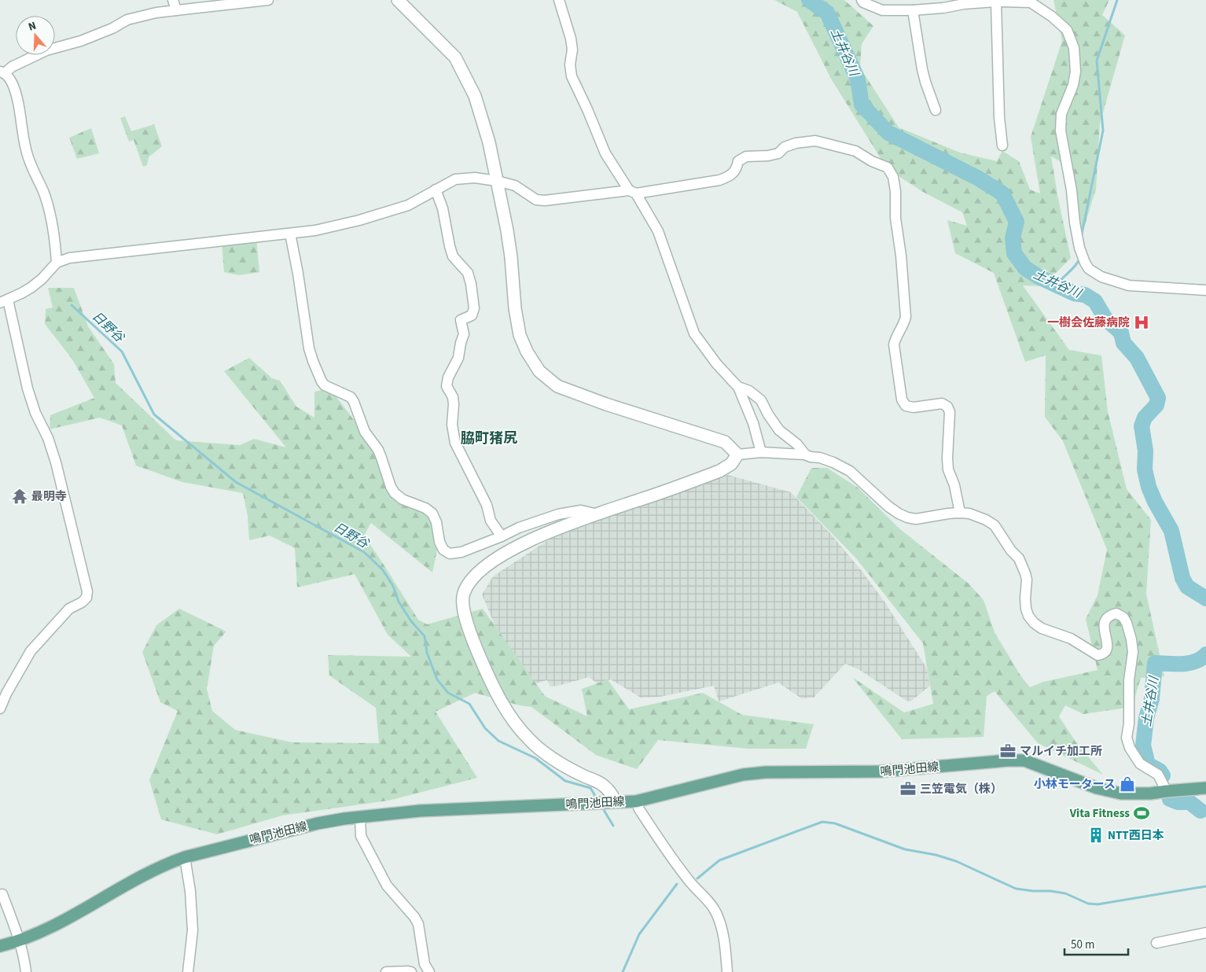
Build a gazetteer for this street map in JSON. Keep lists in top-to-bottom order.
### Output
{
  "streets": {
    "main road": ["鳴門池田線"]
  },
  "districts": ["脇町猪尻"],
  "water": ["土井谷川", "日野谷"],
  "places": {
    "hospital": ["一樹会佐藤病院"],
    "temple": ["最明寺"],
    "office": ["マルイチ加工所", "三笠電気（株）"],
    "shop": ["小林モータース"],
    "sports": ["Vita Fitness"],
    "building": ["NTT西日本"]
  },
  "scale_bar": "50 m",
  "north": "top"
}
